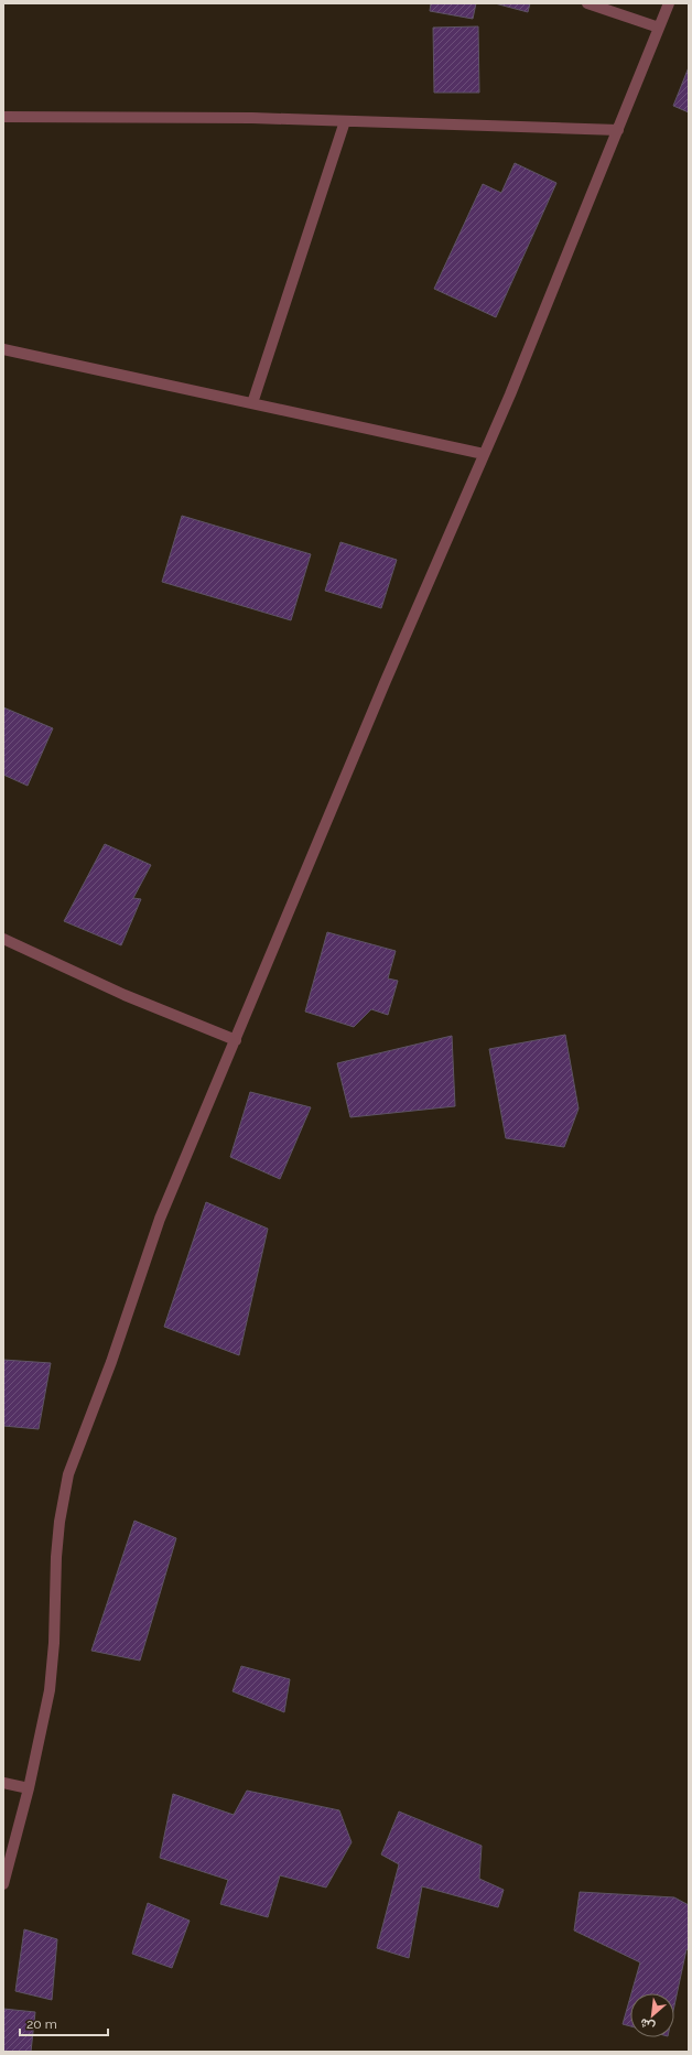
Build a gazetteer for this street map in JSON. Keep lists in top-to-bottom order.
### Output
{
  "scale_bar": "20 m",
  "north": "bottom left"
}
